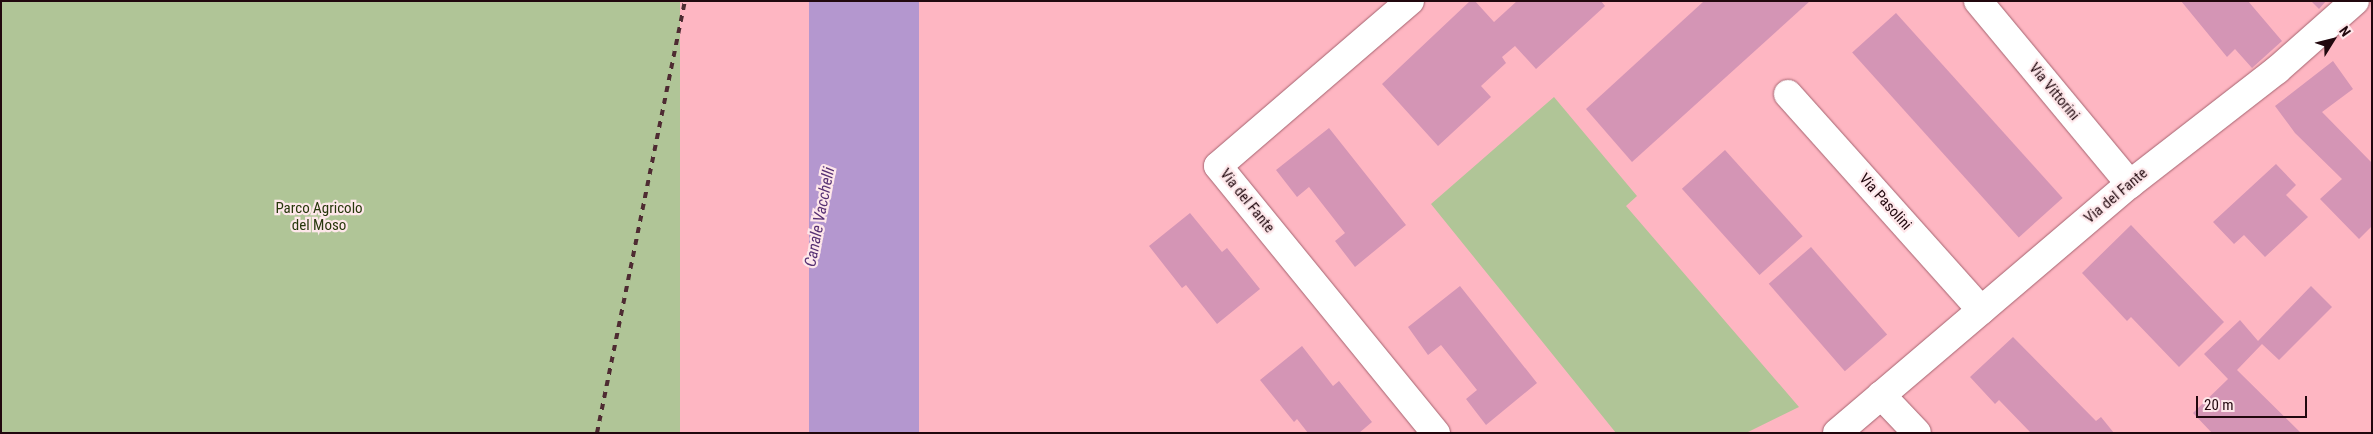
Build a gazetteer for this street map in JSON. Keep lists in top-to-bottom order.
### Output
{
  "streets": {
    "street": ["Via Vittorini", "Via del Fante", "Via Pasolini"]
  },
  "crossings": [
    ["Via Vittorini", "Via del Fante"],
    ["Via del Fante", "Via Pasolini"]
  ],
  "water": ["Canale Vacchelli"],
  "parks": ["Parco Agricolo del Moso"],
  "scale_bar": "20 m",
  "north": "top right"
}
